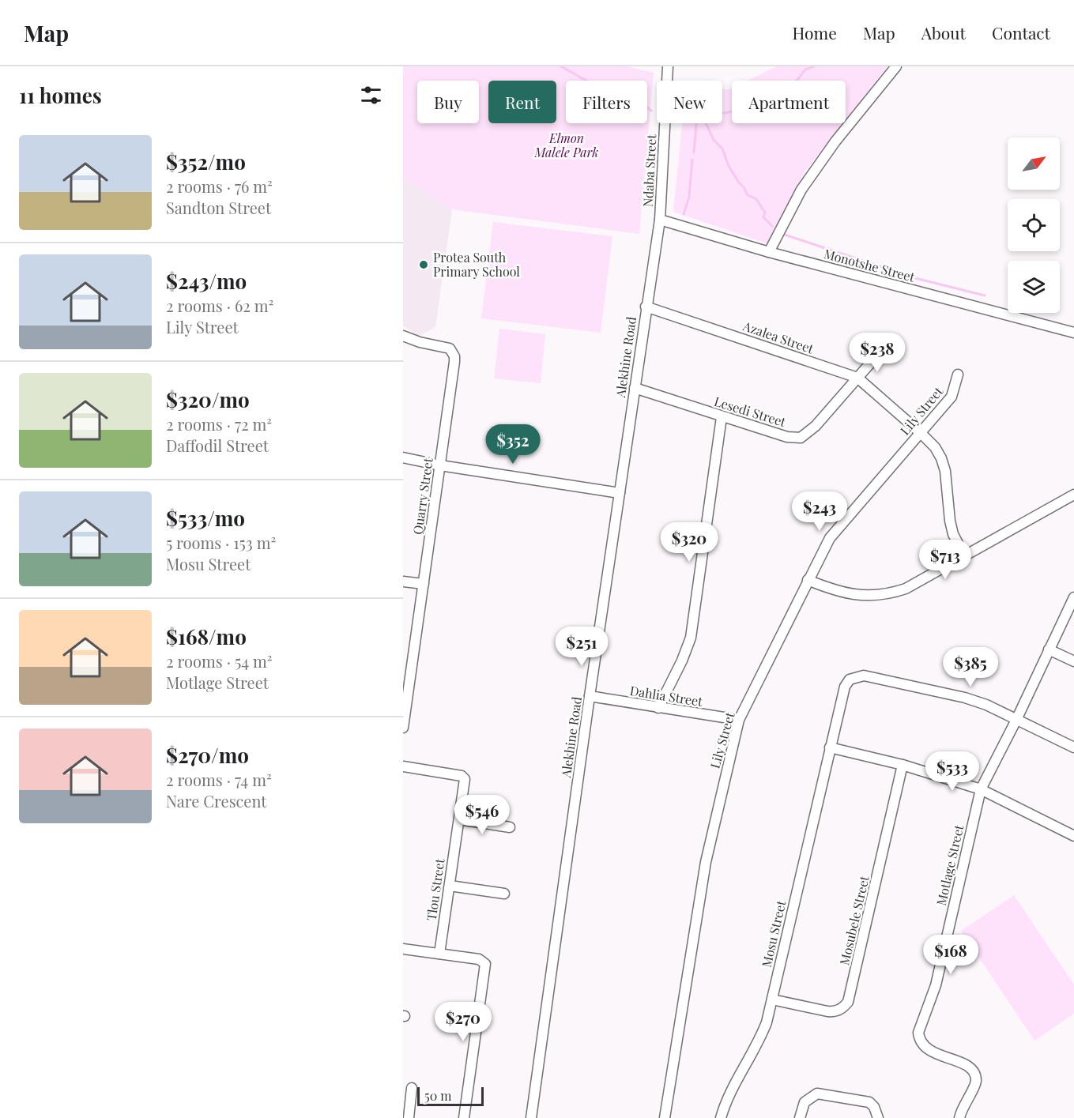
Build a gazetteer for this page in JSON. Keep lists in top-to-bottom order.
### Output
{
  "streets": {
    "street": [
      "Ndaba Street",
      "Monotshe Street",
      "Azalea Street",
      "Alekhine Road",
      "Lily Street",
      "Lesedi Street",
      "Quarry Street",
      "Dahlia Street",
      "Motlage Street",
      "Tlou Street",
      "Mosubele Street",
      "Mosu Street"
    ]
  },
  "crossings": [
    ["Ndaba Street", "Monotshe Street"],
    ["Ndaba Street", "Alekhine Road"],
    ["Monotshe Street", "Alekhine Road"],
    ["Azalea Street", "Alekhine Road"],
    ["Azalea Street", "Lily Street"],
    ["Azalea Street", "Lesedi Street"],
    ["Alekhine Road", "Lesedi Street"],
    ["Alekhine Road", "Dahlia Street"],
    ["Lily Street", "Dahlia Street"],
    ["Motlage Street", "Mosu Street"],
    ["Mosubele Street", "Mosu Street"]
  ],
  "parks": ["Elmon Malele Park"],
  "places": ["Protea South Primary School"],
  "scale_bar": "50 m",
  "north": "top right",
  "page": {
    "header": "Map",
    "nav": [
      "Home",
      "Map",
      "About",
      "Contact"
    ],
    "heading": "11 homes",
    "chip": [
      "Buy",
      "Rent",
      "Filters",
      "New",
      "Apartment"
    ],
    "list": [
      {
        "name": "$352/mo",
        "note": "2 rooms · 76 m² · Sandton Street"
      },
      {
        "name": "$243/mo",
        "note": "2 rooms · 62 m² · Lily Street"
      },
      {
        "name": "$320/mo",
        "note": "2 rooms · 72 m² · Daffodil Street"
      },
      {
        "name": "$533/mo",
        "note": "5 rooms · 153 m² · Mosu Street"
      },
      {
        "name": "$168/mo",
        "note": "2 rooms · 54 m² · Motlage Street"
      },
      {
        "name": "$270/mo",
        "note": "2 rooms · 74 m² · Nare Crescent"
      }
    ],
    "price": [
      "$238",
      "$352",
      "$243",
      "$320",
      "$713",
      "$251",
      "$385",
      "$533",
      "$546",
      "$168",
      "$270"
    ],
    "scale": "50 m"
  }
}
